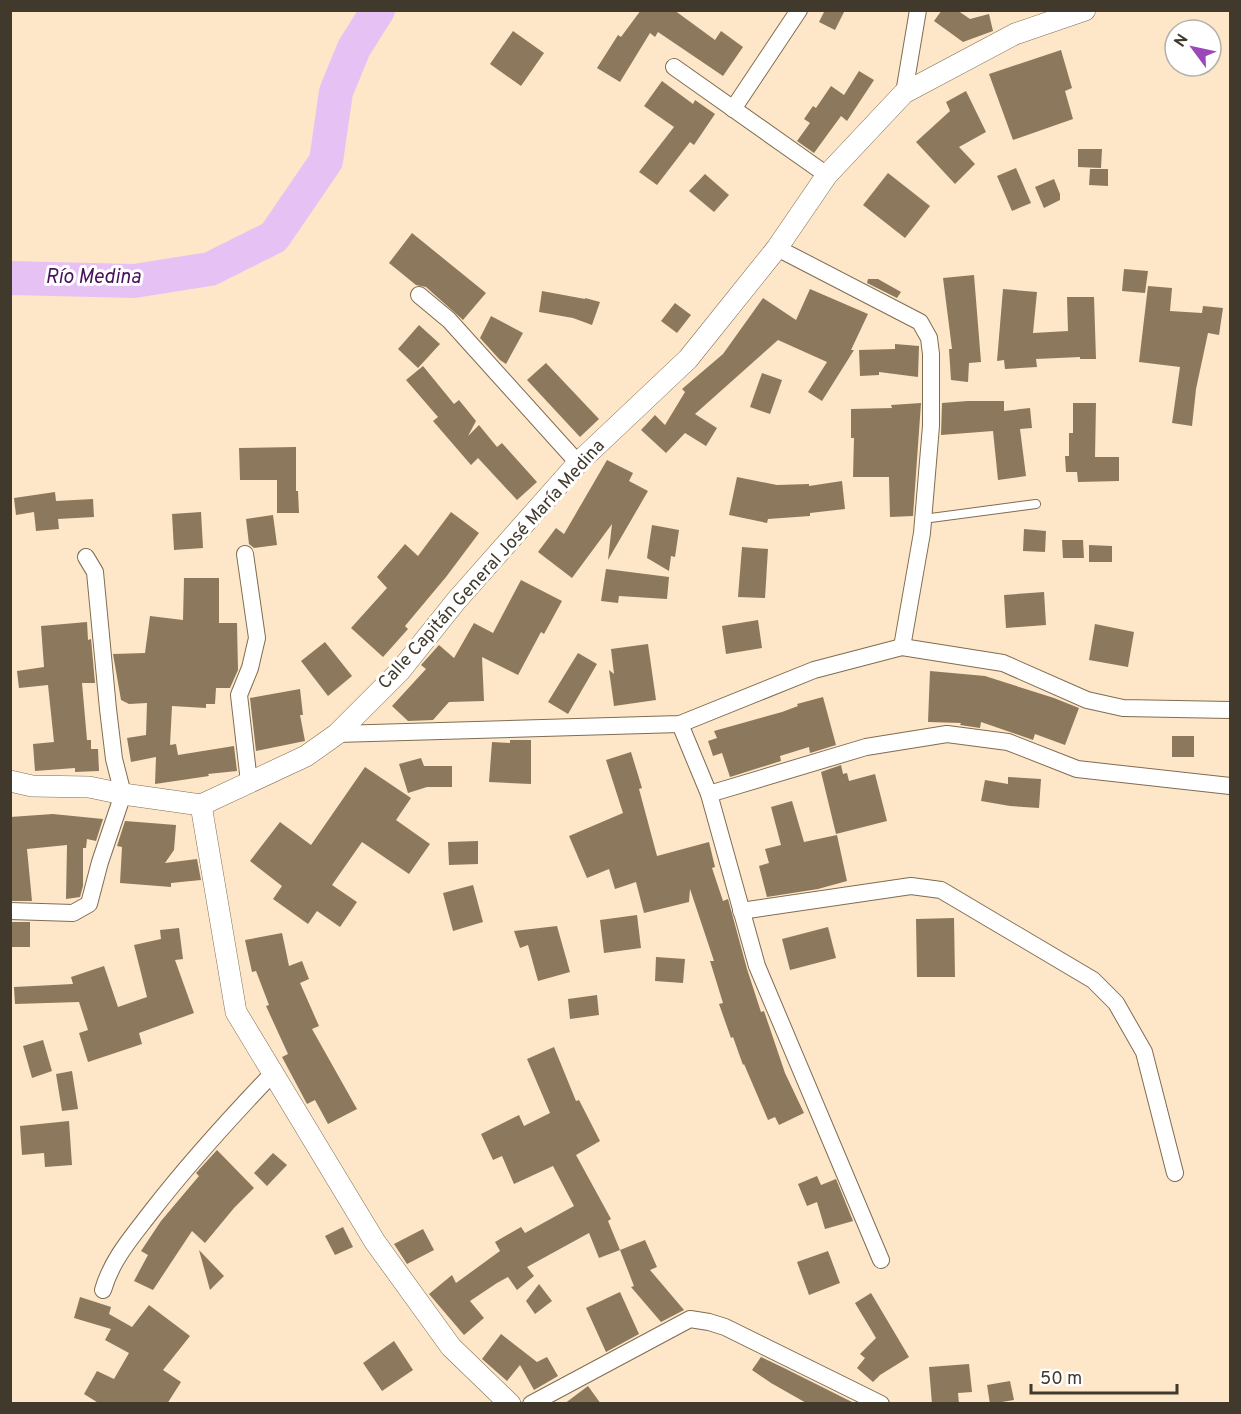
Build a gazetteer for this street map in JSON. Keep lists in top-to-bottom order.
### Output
{
  "streets": {
    "street": ["Calle Capitán General José María Medina"]
  },
  "water": ["Río Medina"],
  "scale_bar": "50 m",
  "north": "top left"
}
